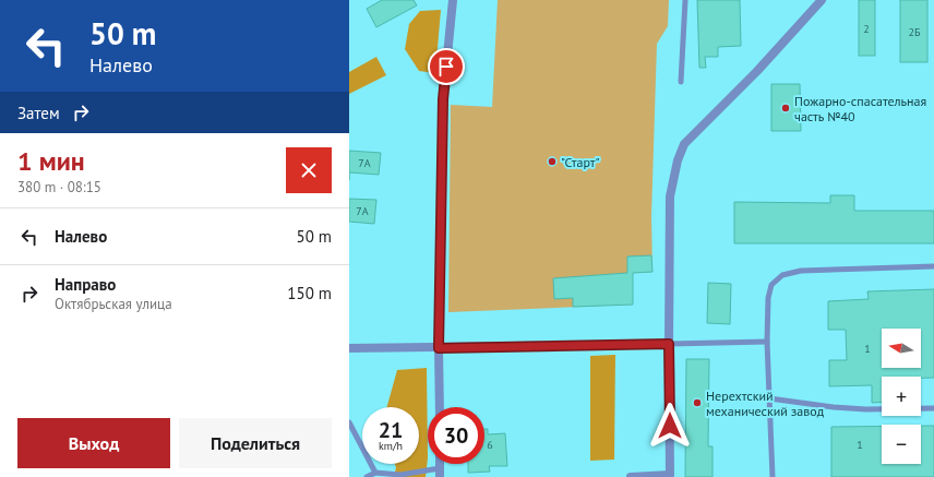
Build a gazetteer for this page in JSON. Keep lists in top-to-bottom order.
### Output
{
  "places": ["Пожарно-спасательная часть №40", "\"Старт\"", "Нерехтский механический завод"],
  "house_numbers": [
    "2",
    "2Б",
    "7А",
    "7А",
    "1",
    "6",
    "1"
  ],
  "north": "left",
  "page": {
    "turn": ["50 m", "Налево"],
    "then": "Затем",
    "heading": ["1 мин", "380 m · 08:15"],
    "list": [
      {
        "name": "Налево",
        "value": "50 m"
      },
      {
        "name": "Направо",
        "note": "Октябрьская улица",
        "value": "150 m"
      }
    ],
    "map_buttons": ["+", "−"],
    "speed": "21 km/h",
    "limit": "30",
    "buttons": ["Выход", "Поделиться"]
  }
}
